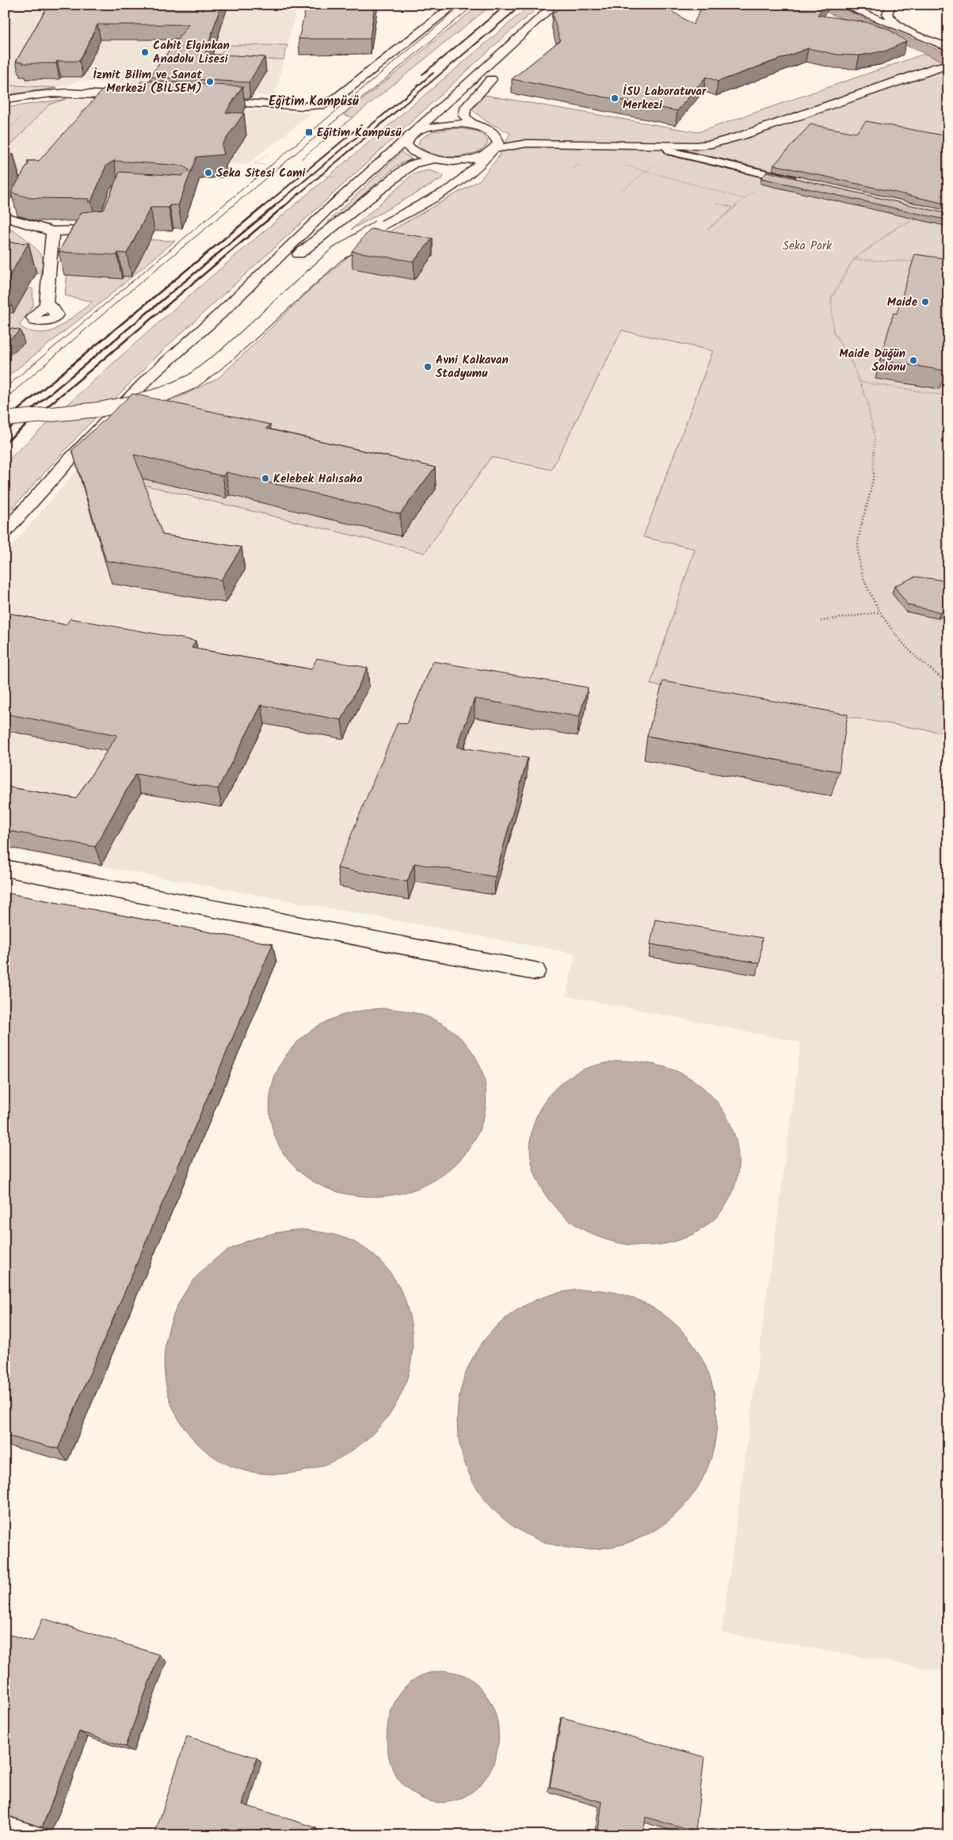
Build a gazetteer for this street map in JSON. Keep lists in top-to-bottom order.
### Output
{
  "districts": ["Eğitim Kampüsü"],
  "parks": ["Seka Park"],
  "places": {
    "other": [
      "Cahit Elginkan Anadolu Lisesi",
      "İzmit Bilim ve Sanat Merkezi (BİLSEM)",
      "İSU Laboratuvar Merkezi",
      "Seka Sitesi Cami",
      "Maide",
      "Maide Düğün Salonu",
      "Avni Kalkavan Stadyumu",
      "Kelebek Halısaha"
    ],
    "transit": ["Eğitim Kampüsü"]
  }
}
